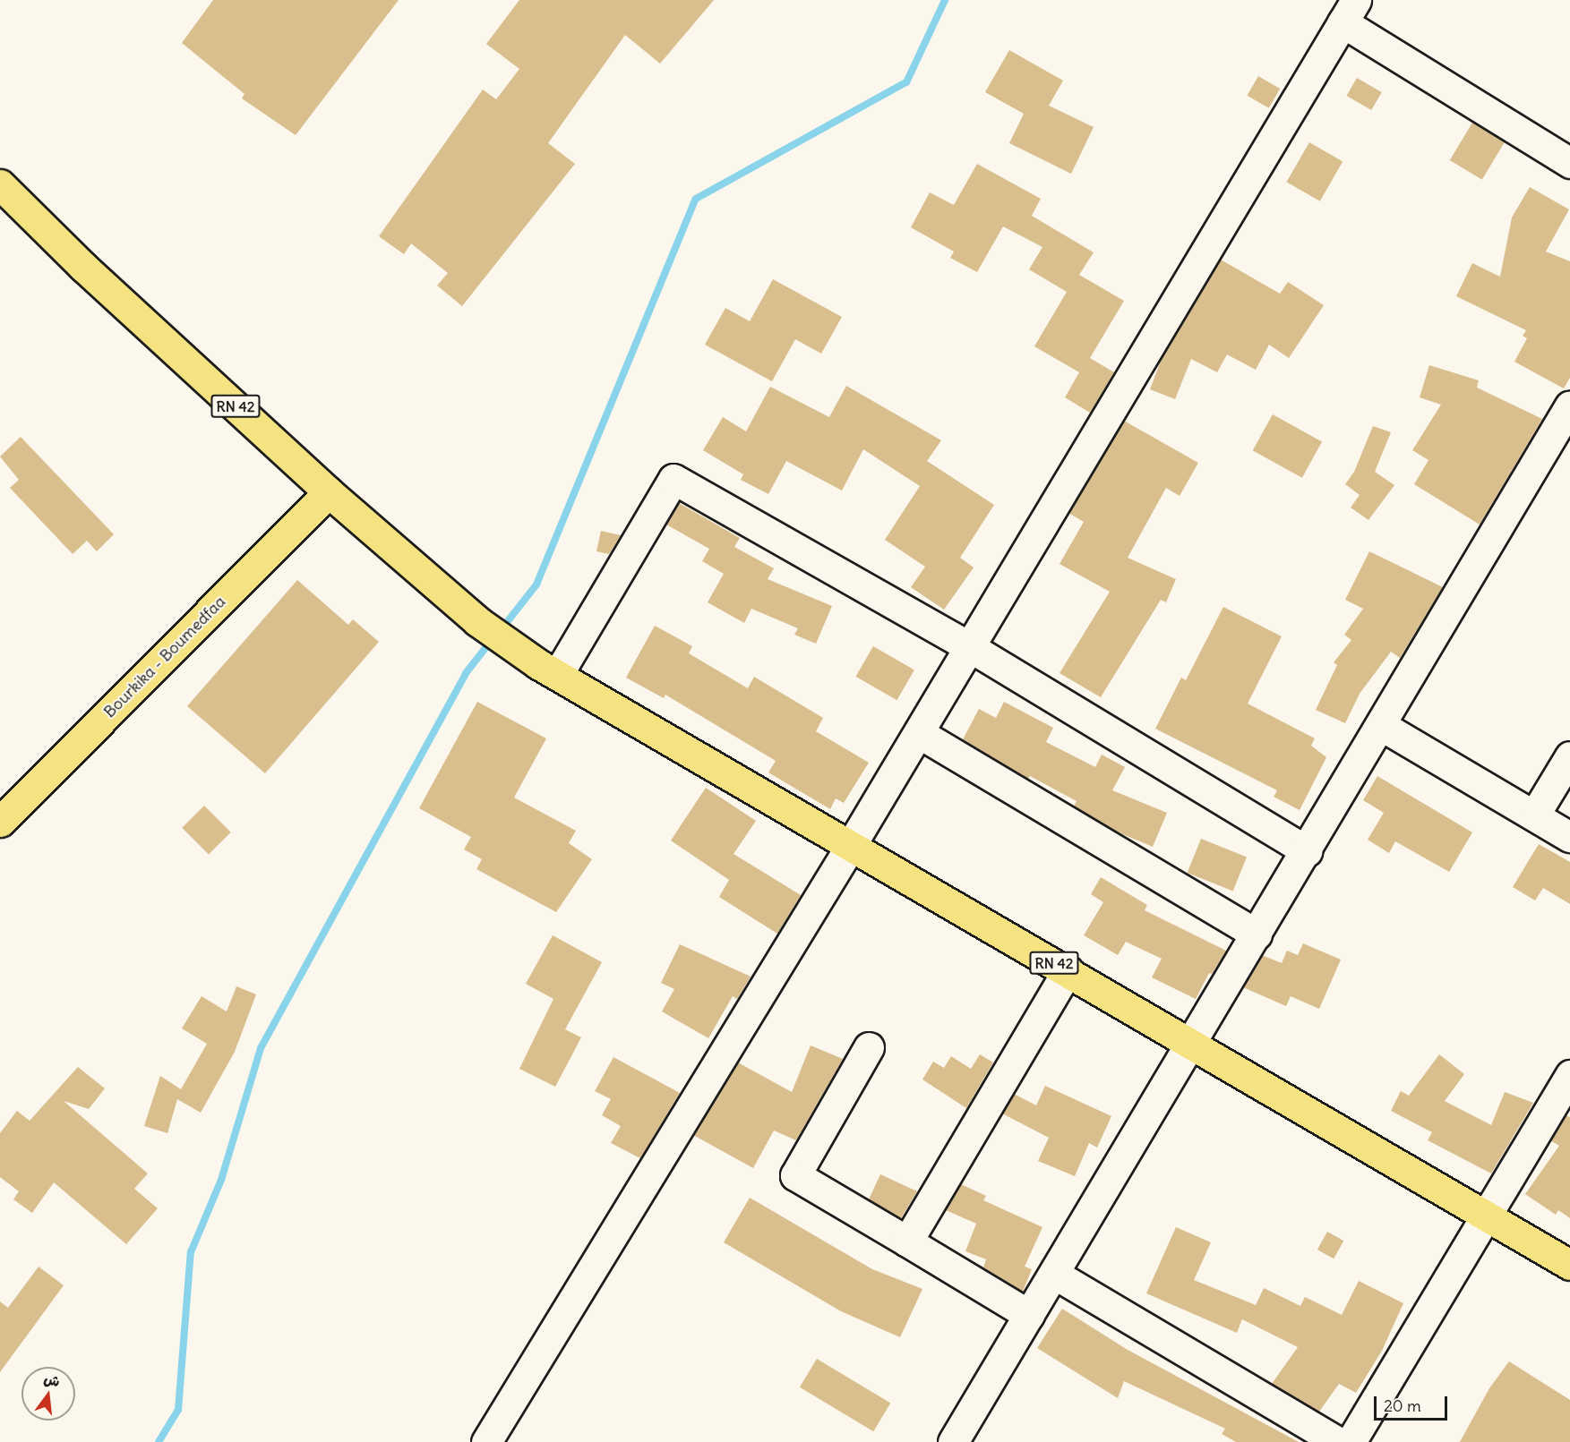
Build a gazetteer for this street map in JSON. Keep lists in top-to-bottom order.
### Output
{
  "streets": {
    "main road": ["RN 42", "Bourkika - Boumedfaa"]
  },
  "crossings": [
    ["RN 42", "Bourkika - Boumedfaa"]
  ],
  "scale_bar": "20 m",
  "north": "top"
}
